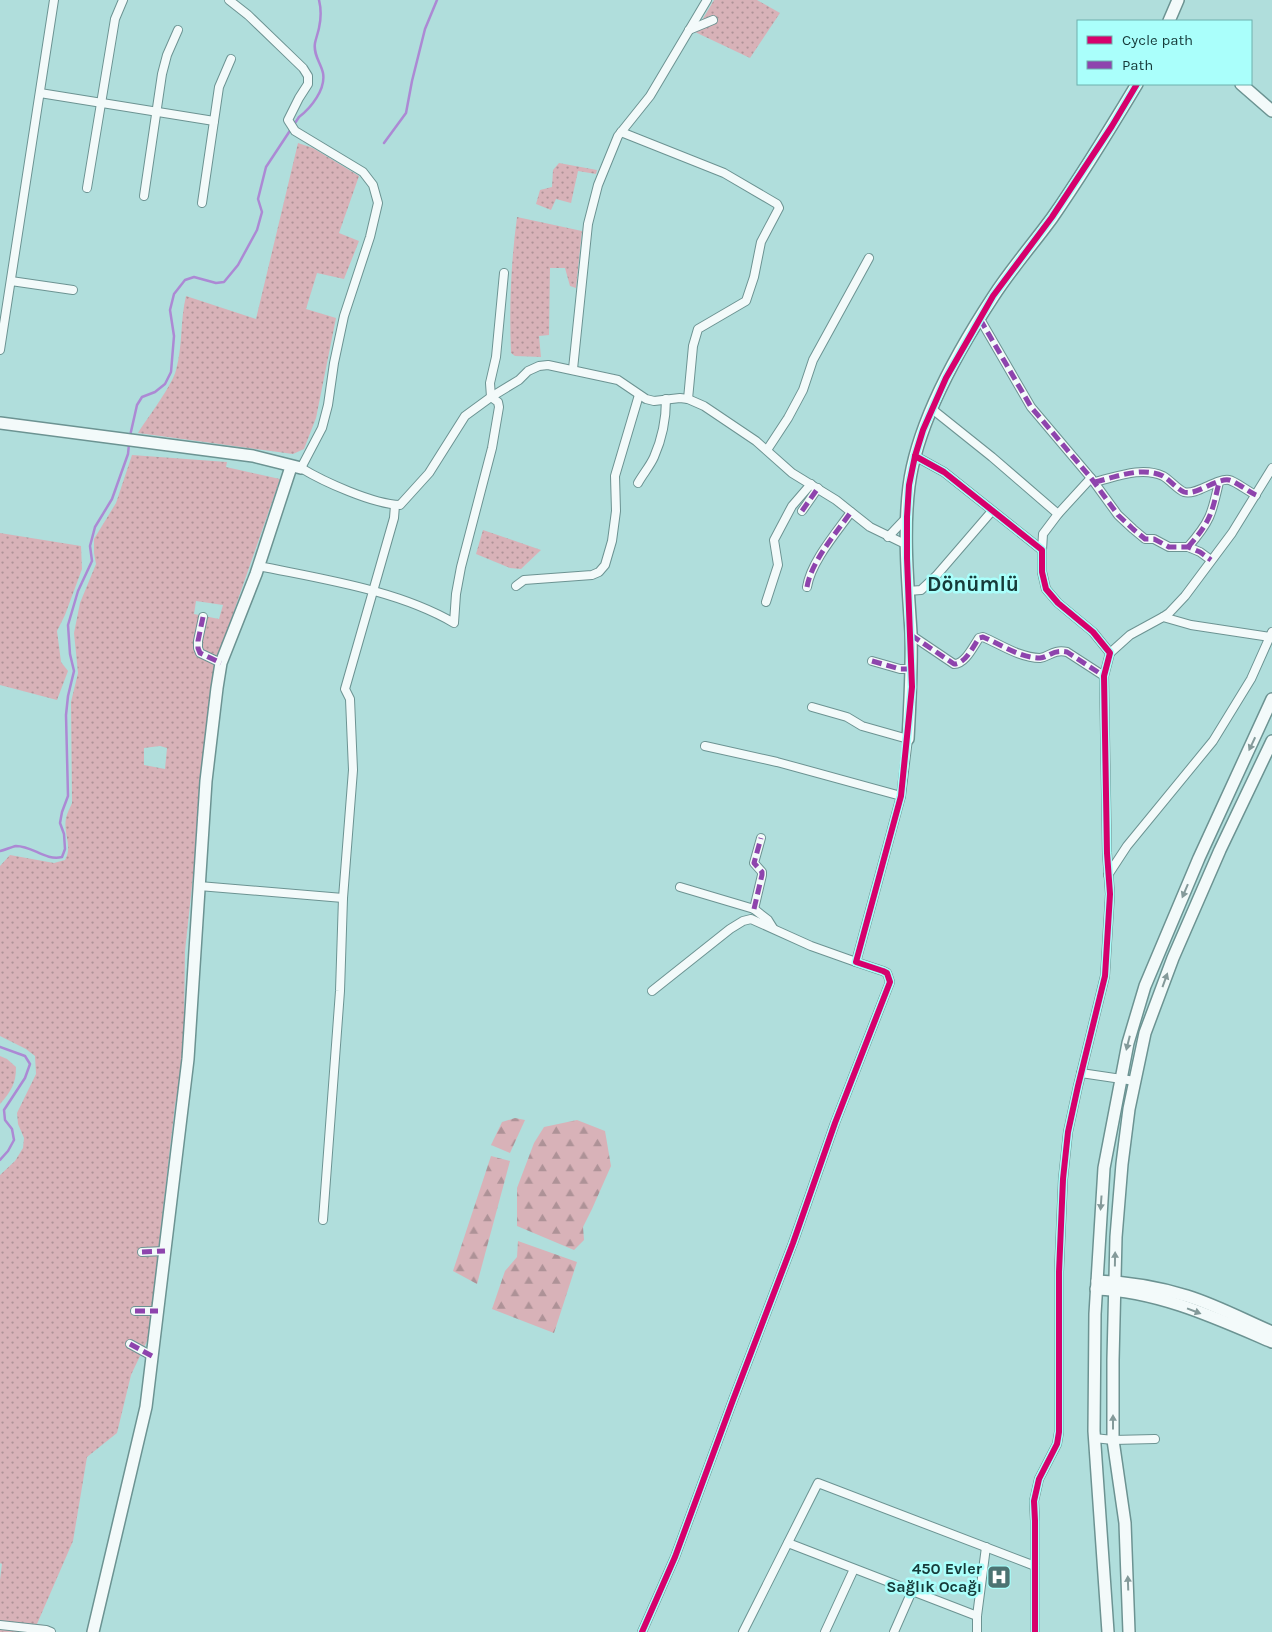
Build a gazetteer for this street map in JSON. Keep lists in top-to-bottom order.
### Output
{
  "districts": ["Dönümlü"],
  "places": {
    "hospital": ["450 Evler Sağlık Ocağı"]
  },
  "legend": ["Cycle path", "Path"]
}
